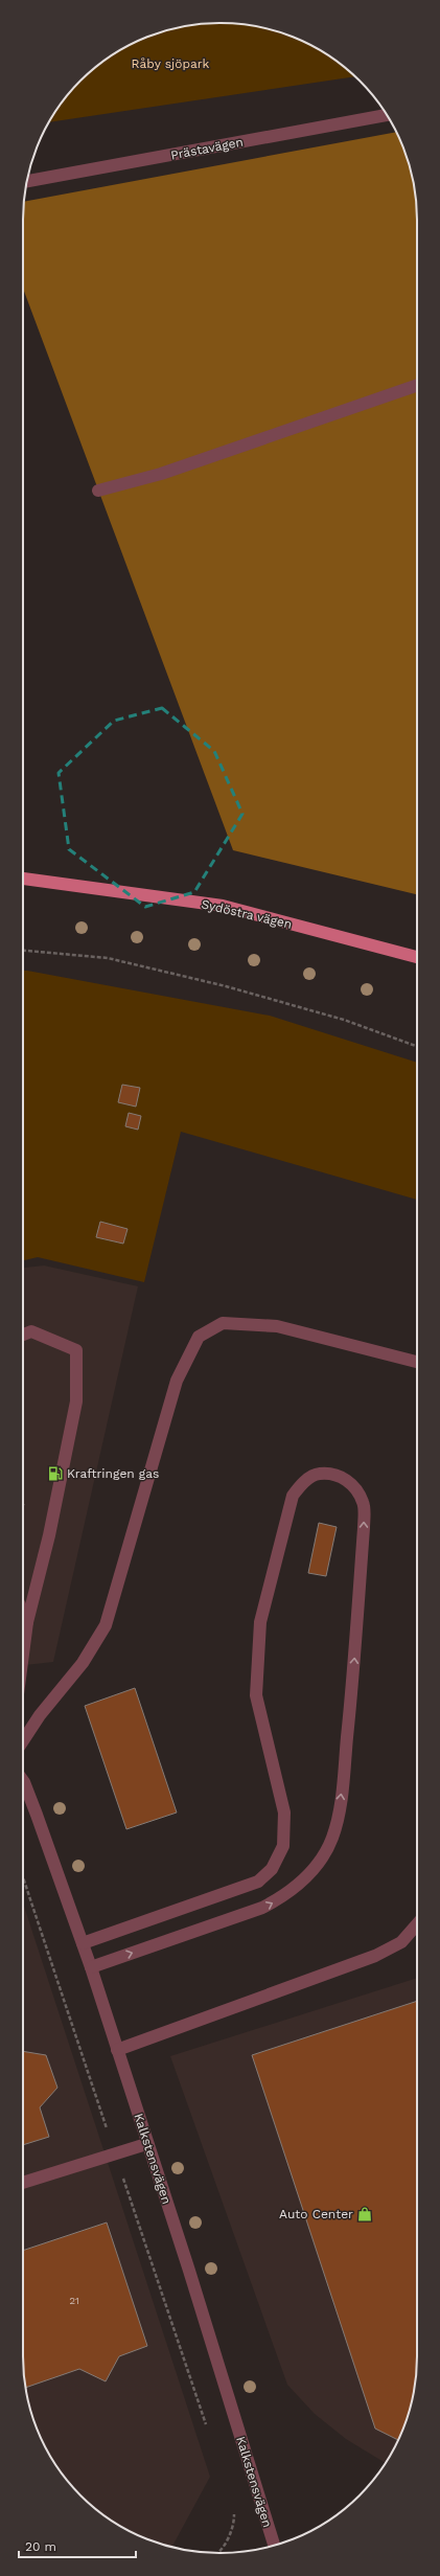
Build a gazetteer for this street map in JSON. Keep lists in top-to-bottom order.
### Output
{
  "streets": {
    "main road": ["Sydöstra vägen"],
    "street": ["Prästavägen", "Kalkstensvägen"]
  },
  "parks": ["Råby sjöpark"],
  "places": {
    "fuel station": ["Kraftringen gas"],
    "shop": ["Auto Center"]
  },
  "house_numbers": ["21"],
  "scale_bar": "20 m"
}
